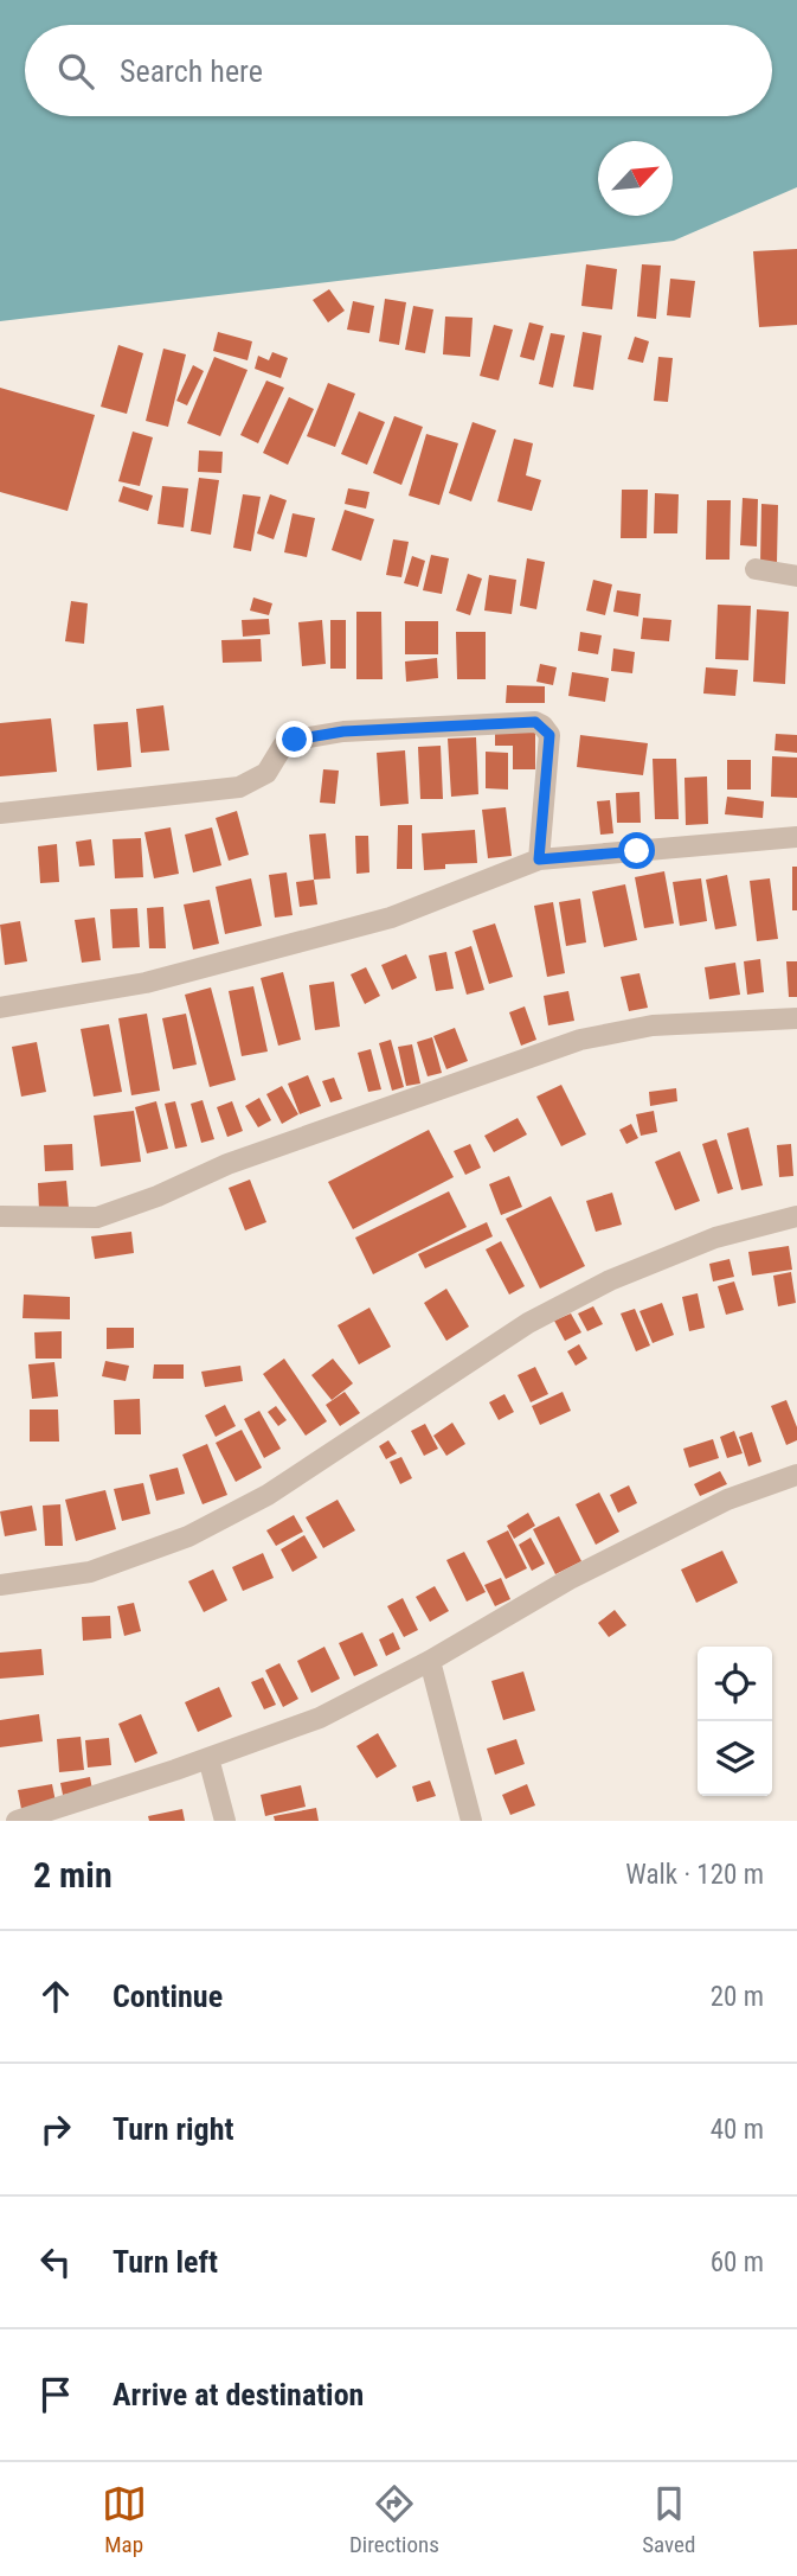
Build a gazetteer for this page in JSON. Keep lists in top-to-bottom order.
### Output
{
  "north": "top right",
  "page": {
    "search": "Search here",
    "heading": ["2 min", "Walk · 120 m"],
    "list": [
      ["Continue", "20 m"],
      ["Turn right", "40 m"],
      ["Turn left", "60 m"],
      "Arrive at destination"
    ],
    "nav": ["Map", "Directions", "Saved"]
  }
}
